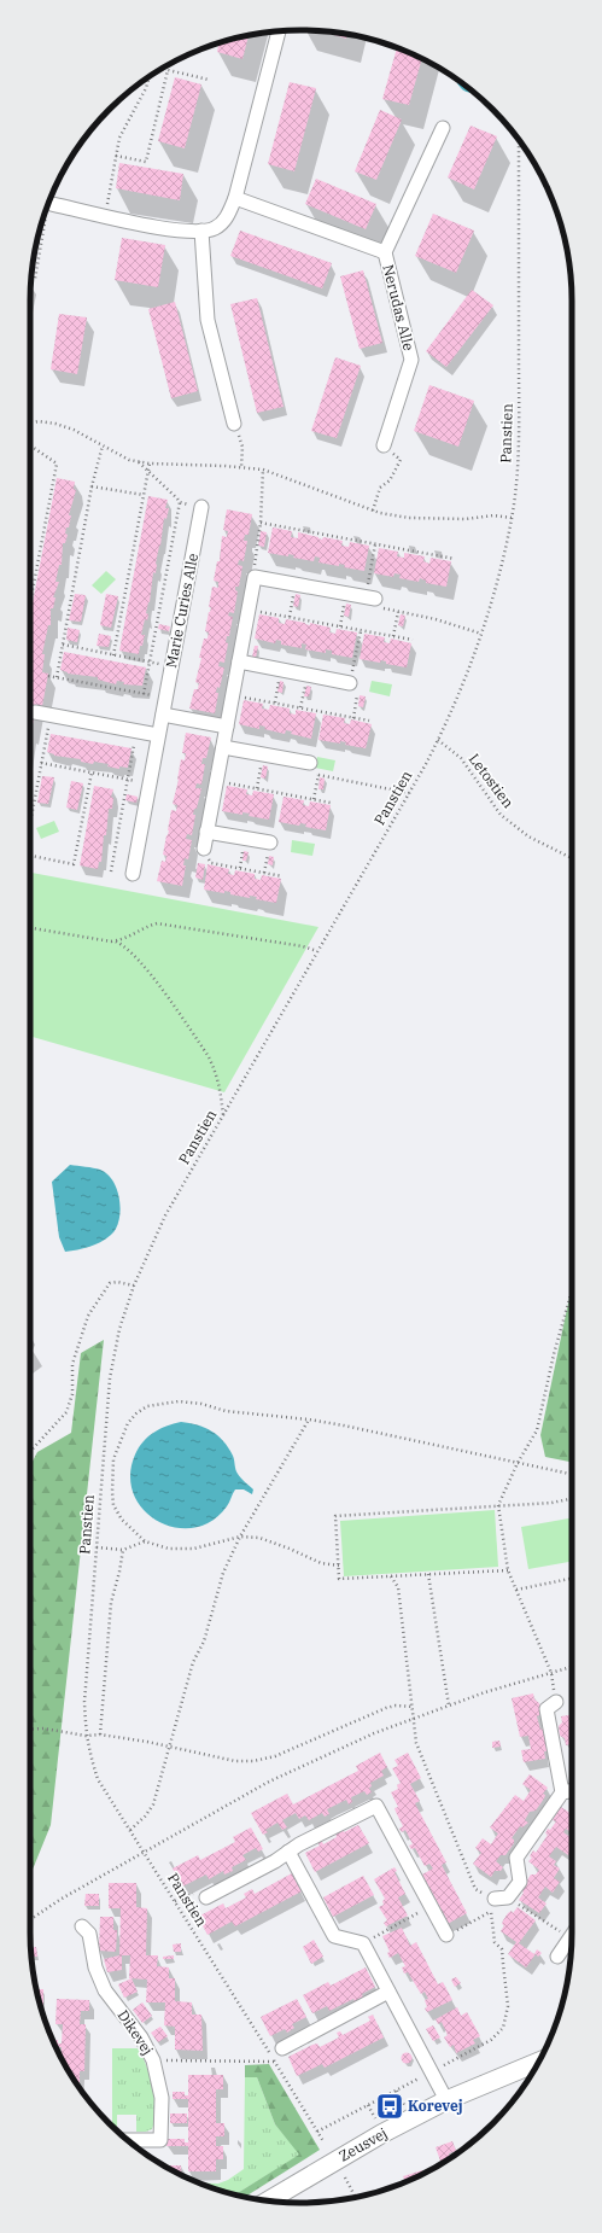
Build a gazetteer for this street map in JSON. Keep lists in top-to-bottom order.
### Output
{
  "streets": {
    "street": [
      "Nerudas Alle",
      "Marie Curies Alle",
      "Dikevej",
      "Zeusvej"
    ],
    "path": ["Panstien", "Letostien"]
  },
  "crossings": [
    ["Panstien", "Letostien"]
  ],
  "places": {
    "bus stop": ["Korevej"]
  }
}
